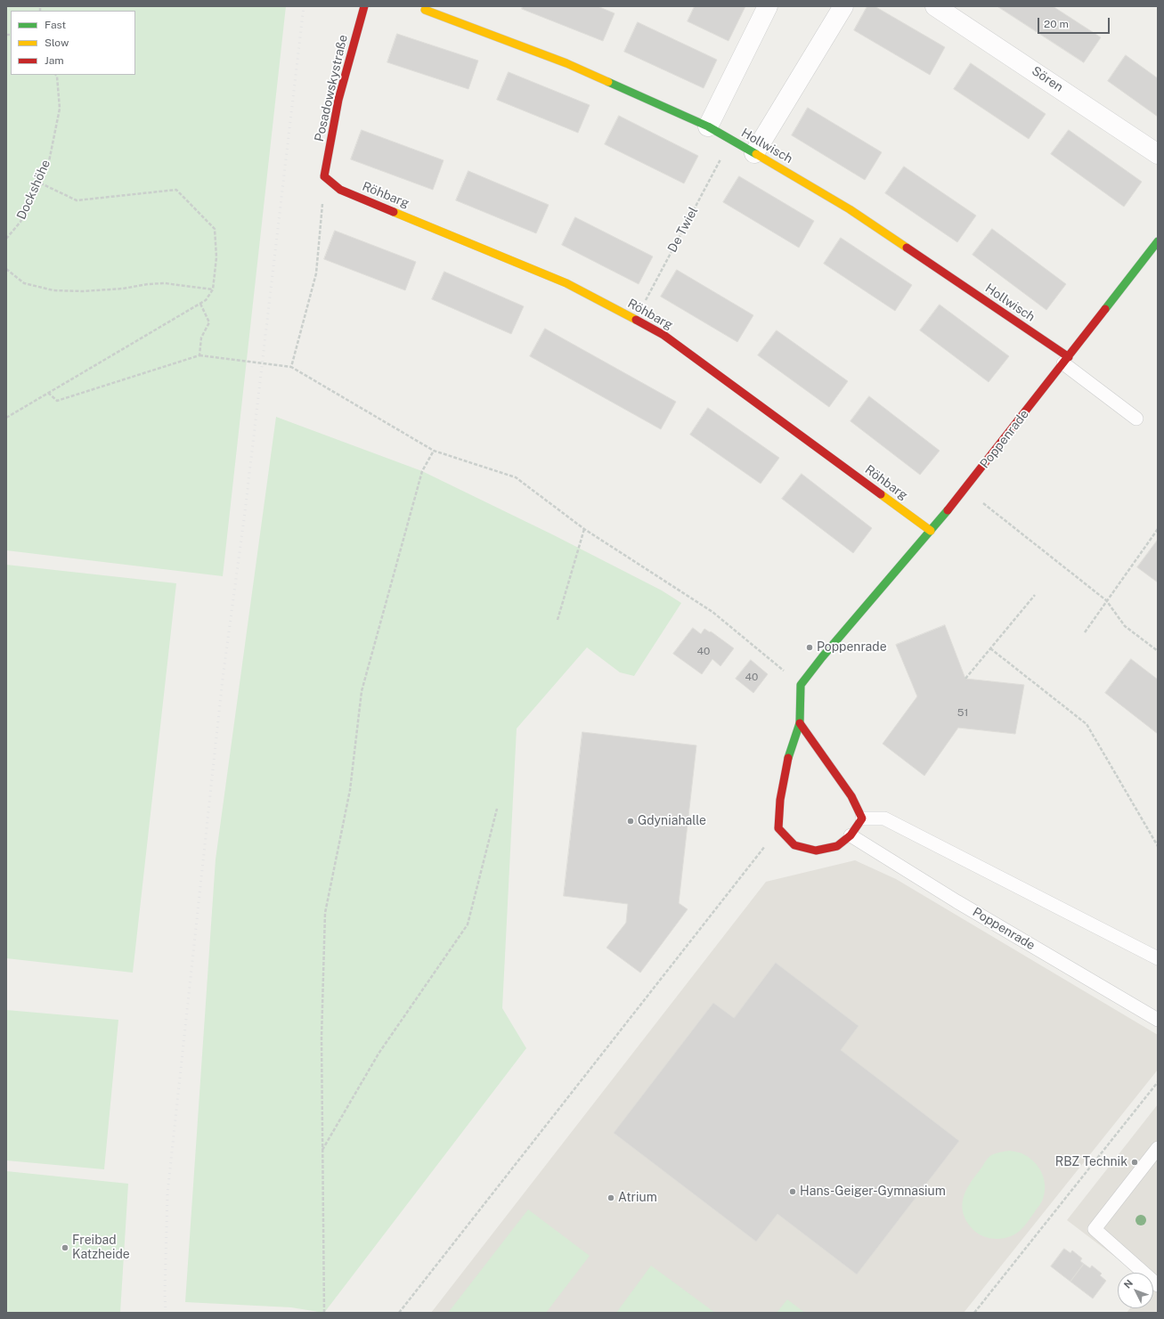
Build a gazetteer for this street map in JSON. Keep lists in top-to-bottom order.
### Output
{
  "streets": {
    "street": [
      "Sören",
      "Posadowskystraße",
      "Hollwisch",
      "Röhbarg",
      "Poppenrade"
    ],
    "path": ["Dockshöhe", "De Twiel"]
  },
  "crossings": [
    ["Posadowskystraße", "Röhbarg"],
    ["Hollwisch", "De Twiel"],
    ["Hollwisch", "Poppenrade"],
    ["Röhbarg", "De Twiel"],
    ["Röhbarg", "Poppenrade"]
  ],
  "places": [
    "Poppenrade",
    "Gdyniahalle",
    "RBZ Technik",
    "Hans-Geiger-Gymnasium",
    "Atrium",
    "Freibad Katzheide"
  ],
  "house_numbers": ["40", "40", "51"],
  "legend": ["Fast", "Slow", "Jam"],
  "scale_bar": "20 m",
  "north": "top left"
}
